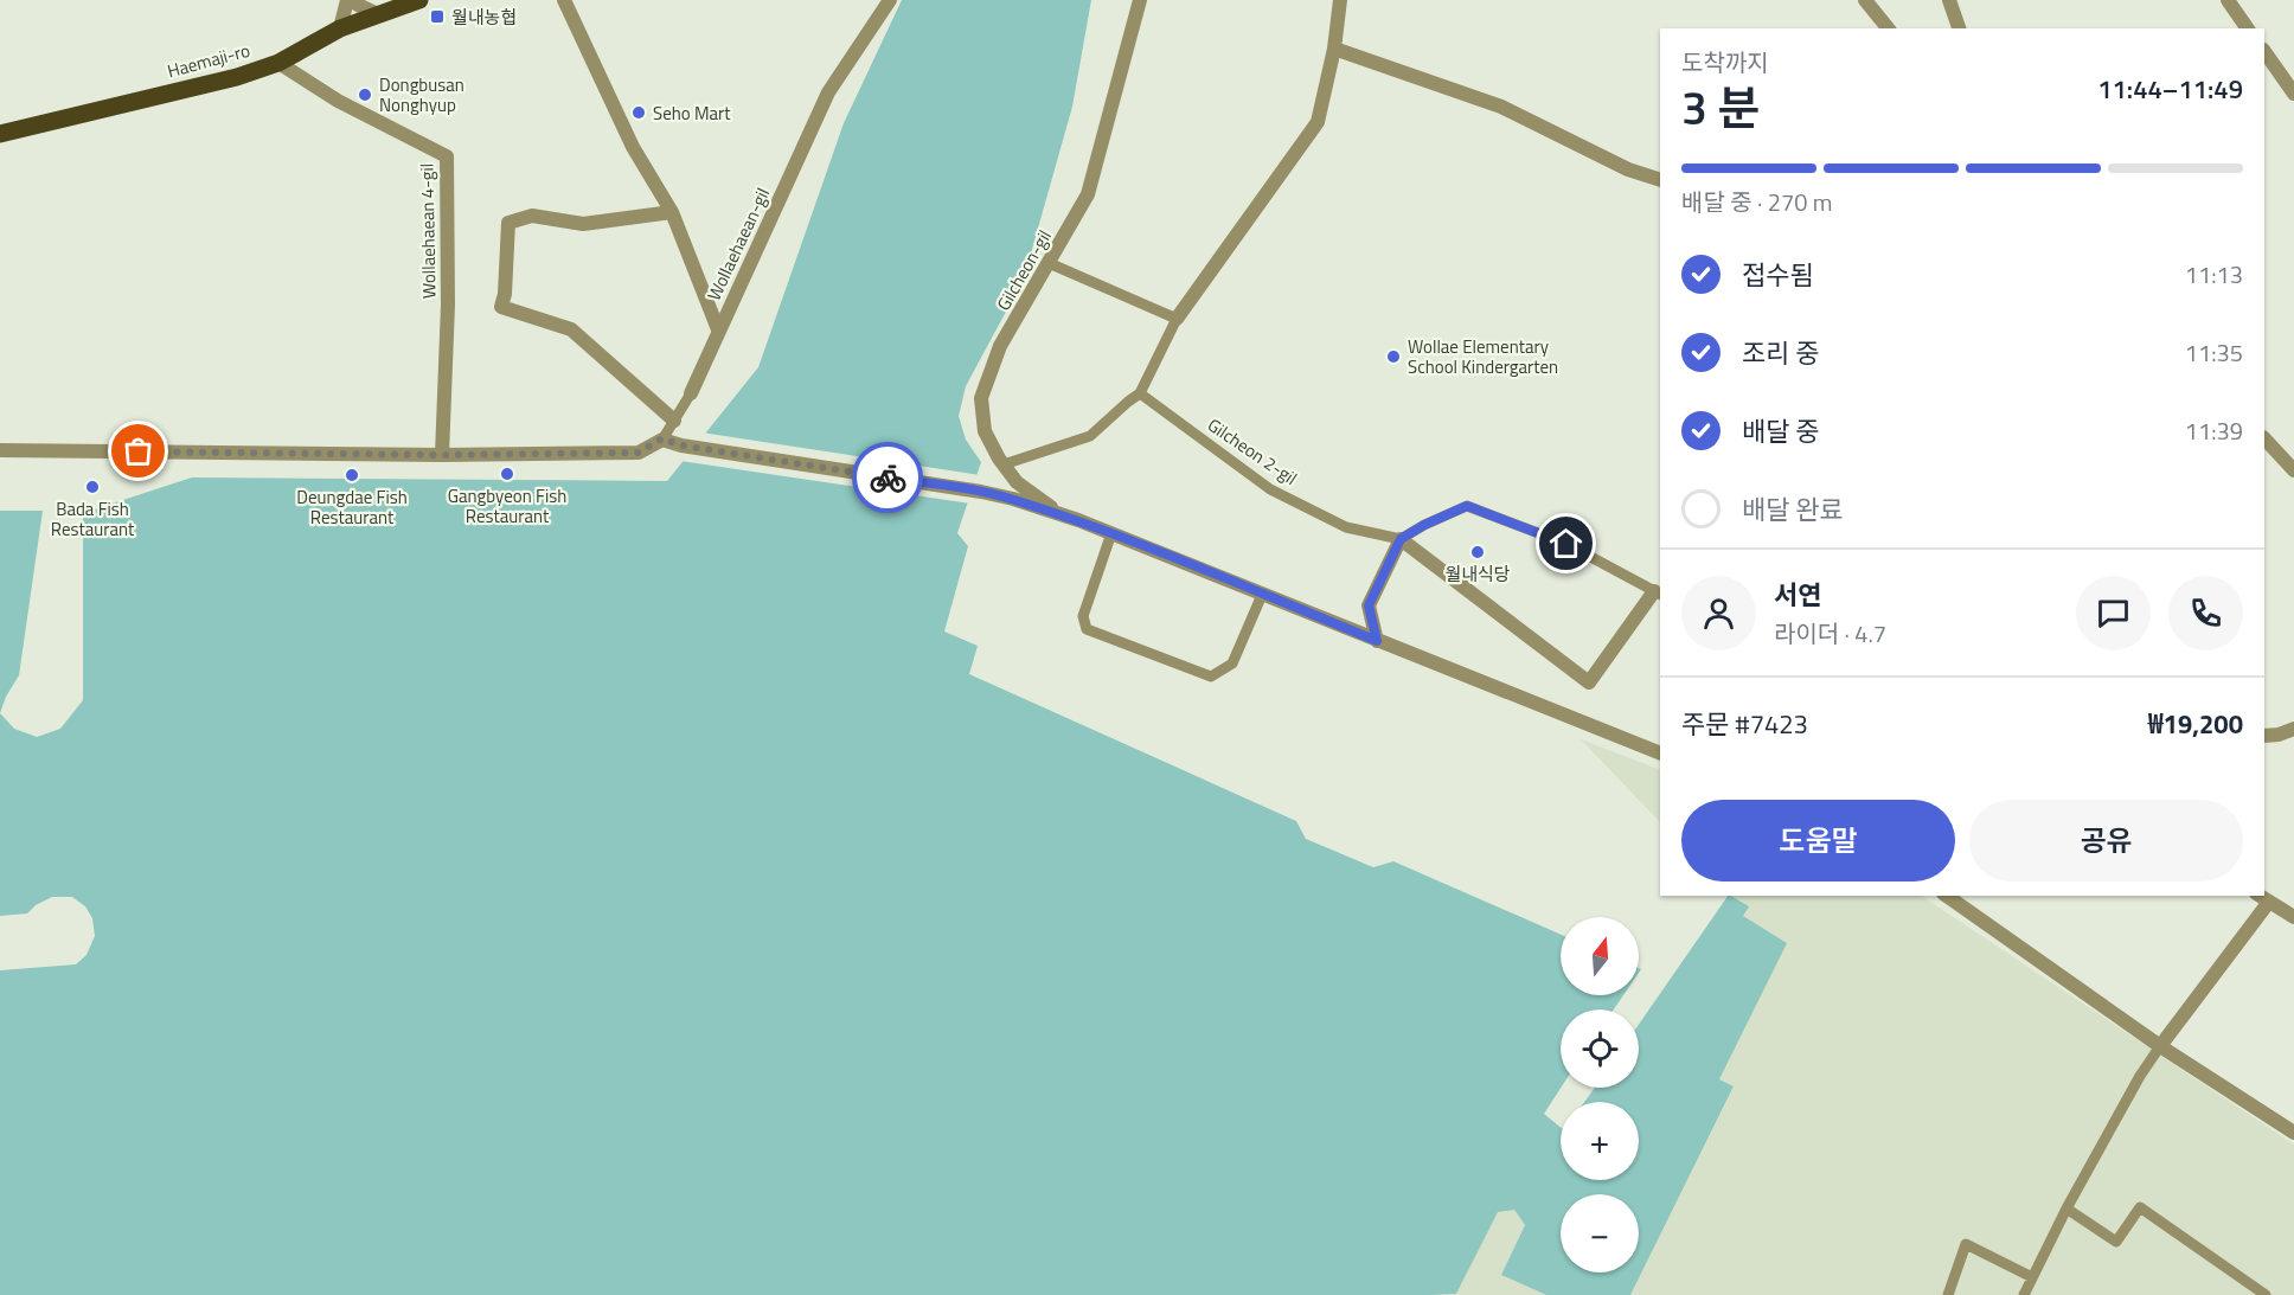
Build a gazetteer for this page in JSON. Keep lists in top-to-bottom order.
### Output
{
  "streets": {
    "main road": ["Haemaji-ro"],
    "street": ["Wollaehaean 4-gil", "Wollaehaean-gil", "Gilcheon-gil"],
    "lane": ["Gilcheon 2-gil"]
  },
  "crossings": [
    ["Haemaji-ro", "Wollaehaean 4-gil"]
  ],
  "places": {
    "transit": ["월내농협"],
    "other": [
      "Dongbusan Nonghyup",
      "Seho Mart",
      "Wollae Elementary School Kindergarten",
      "Gangbyeon Fish Restaurant",
      "Deungdae Fish Restaurant",
      "Bada Fish Restaurant",
      "월내식당"
    ]
  },
  "north": "top",
  "page": {
    "heading": ["3 분", "도착까지", "11:44–11:49"],
    "panel": [
      "서연",
      "라이더 · 4.7",
      "주문 #7423",
      "₩19,200"
    ],
    "bar": "배달 중 · 270 m",
    "list": [
      ["접수됨", "11:13"],
      ["조리 중", "11:35"],
      ["배달 중", "11:39"],
      "배달 완료"
    ],
    "buttons": ["도움말", "공유"],
    "map_buttons": ["+", "−"]
  }
}
